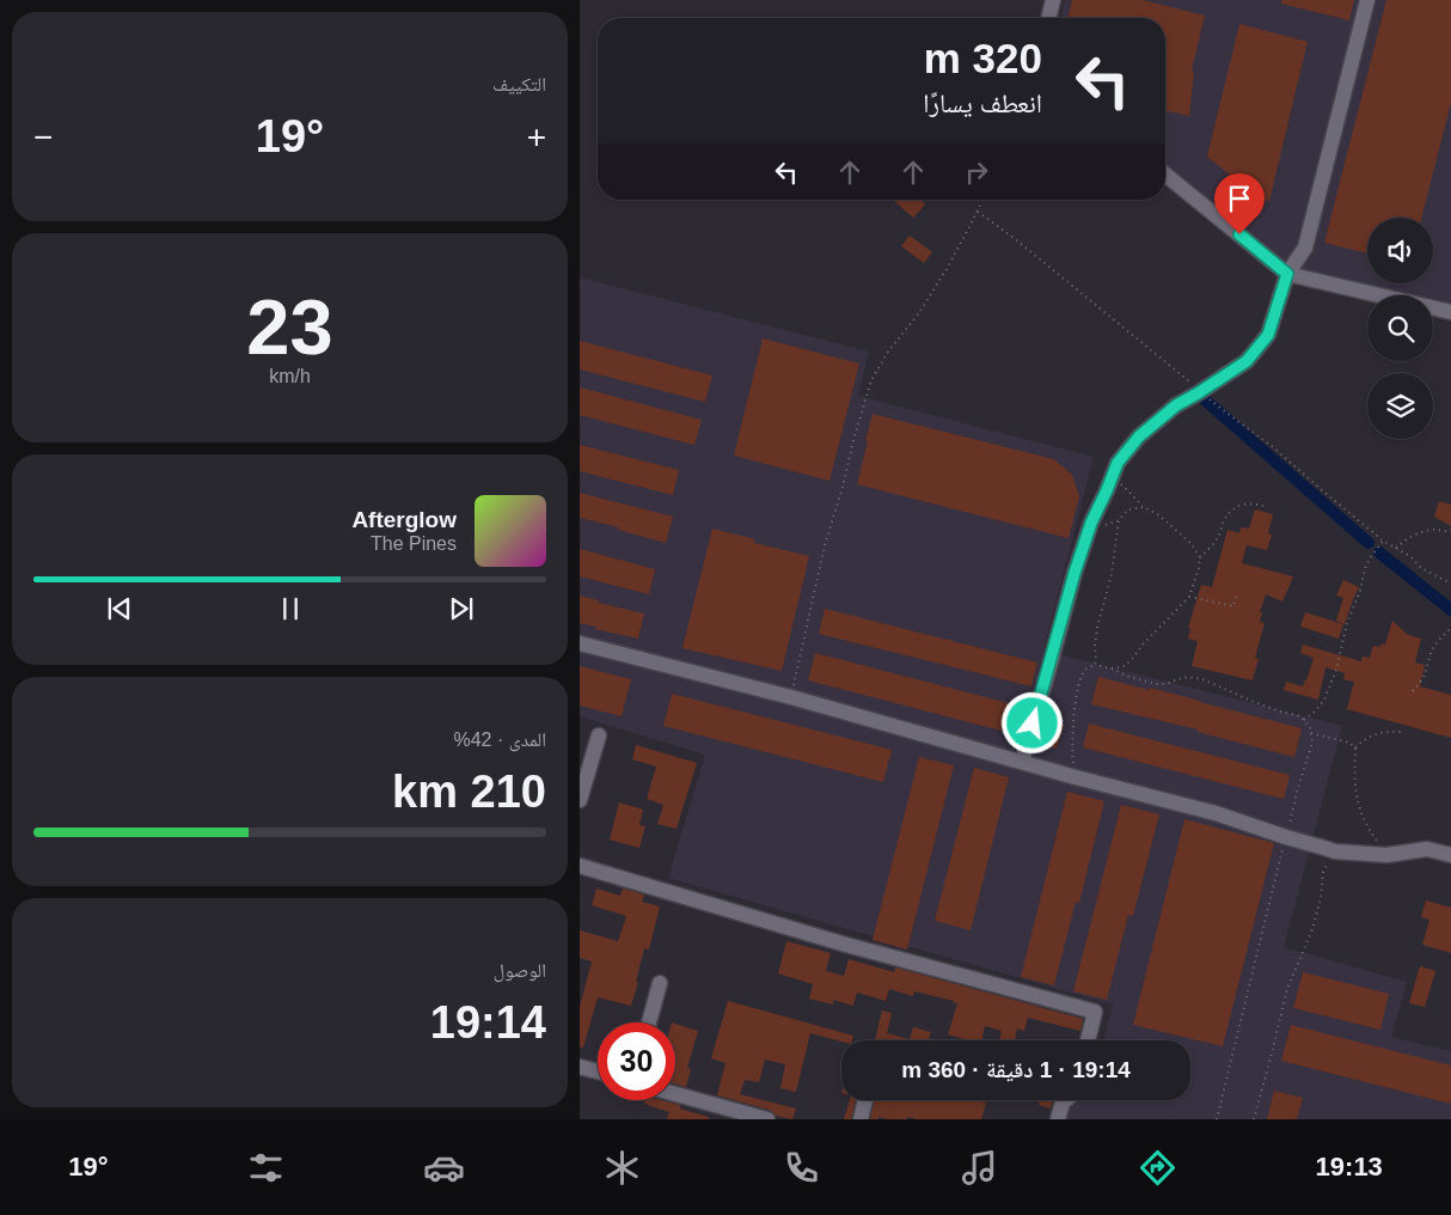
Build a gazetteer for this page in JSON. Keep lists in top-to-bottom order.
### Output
{
  "page": {
    "tile": [
      "التكييف",
      ["23", "km/h"],
      ["المدى · 42%", "210 km"],
      ["الوصول", "19:14"]
    ],
    "turn": ["320 m", "انعطف يسارًا"],
    "heat": ["−", "19°", "+"],
    "song": ["Afterglow", "The Pines"],
    "limit": "30",
    "trip": "19:14 · 1 دقيقة · 360 m",
    "tabs": ["19:13", "19°"]
  }
}
